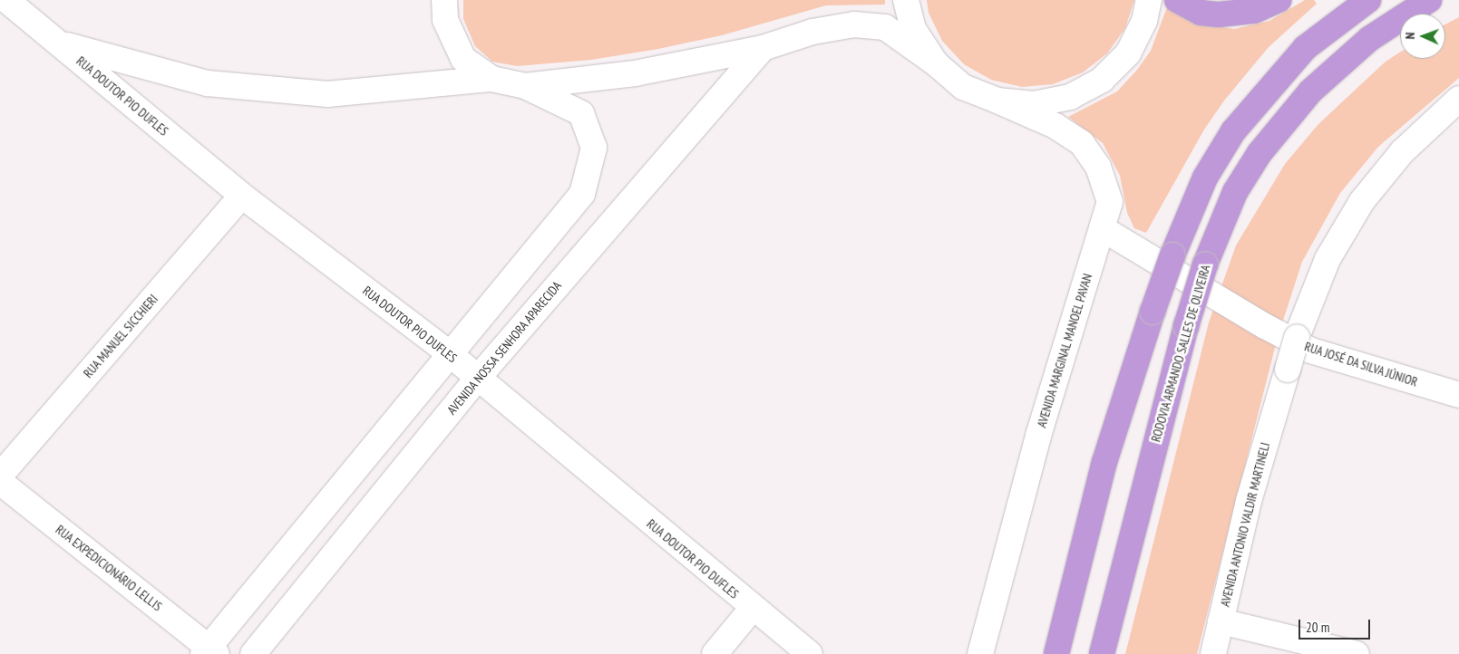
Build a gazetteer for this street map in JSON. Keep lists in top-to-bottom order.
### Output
{
  "streets": {
    "highway": ["RODOVIA ARMANDO SALLES DE OLIVEIRA"],
    "street": [
      "RUA DOUTOR PIO DUFLES",
      "RUA MANUEL SICCHIERI",
      "AVENIDA NOSSA SENHORA APARECIDA",
      "AVENIDA MARGINAL MANOEL PAVAN",
      "RUA JOSÉ DA SILVA JÚNIOR",
      "AVENIDA ANTONIO VALDIR MARTINELI",
      "RUA EXPEDICIONÁRIO LELLIS"
    ]
  },
  "crossings": [
    ["RUA DOUTOR PIO DUFLES", "RUA MANUEL SICCHIERI"],
    ["RUA DOUTOR PIO DUFLES", "AVENIDA NOSSA SENHORA APARECIDA"],
    ["AVENIDA MARGINAL MANOEL PAVAN", "RUA JOSÉ DA SILVA JÚNIOR"]
  ],
  "scale_bar": "20 m",
  "north": "left"
}
